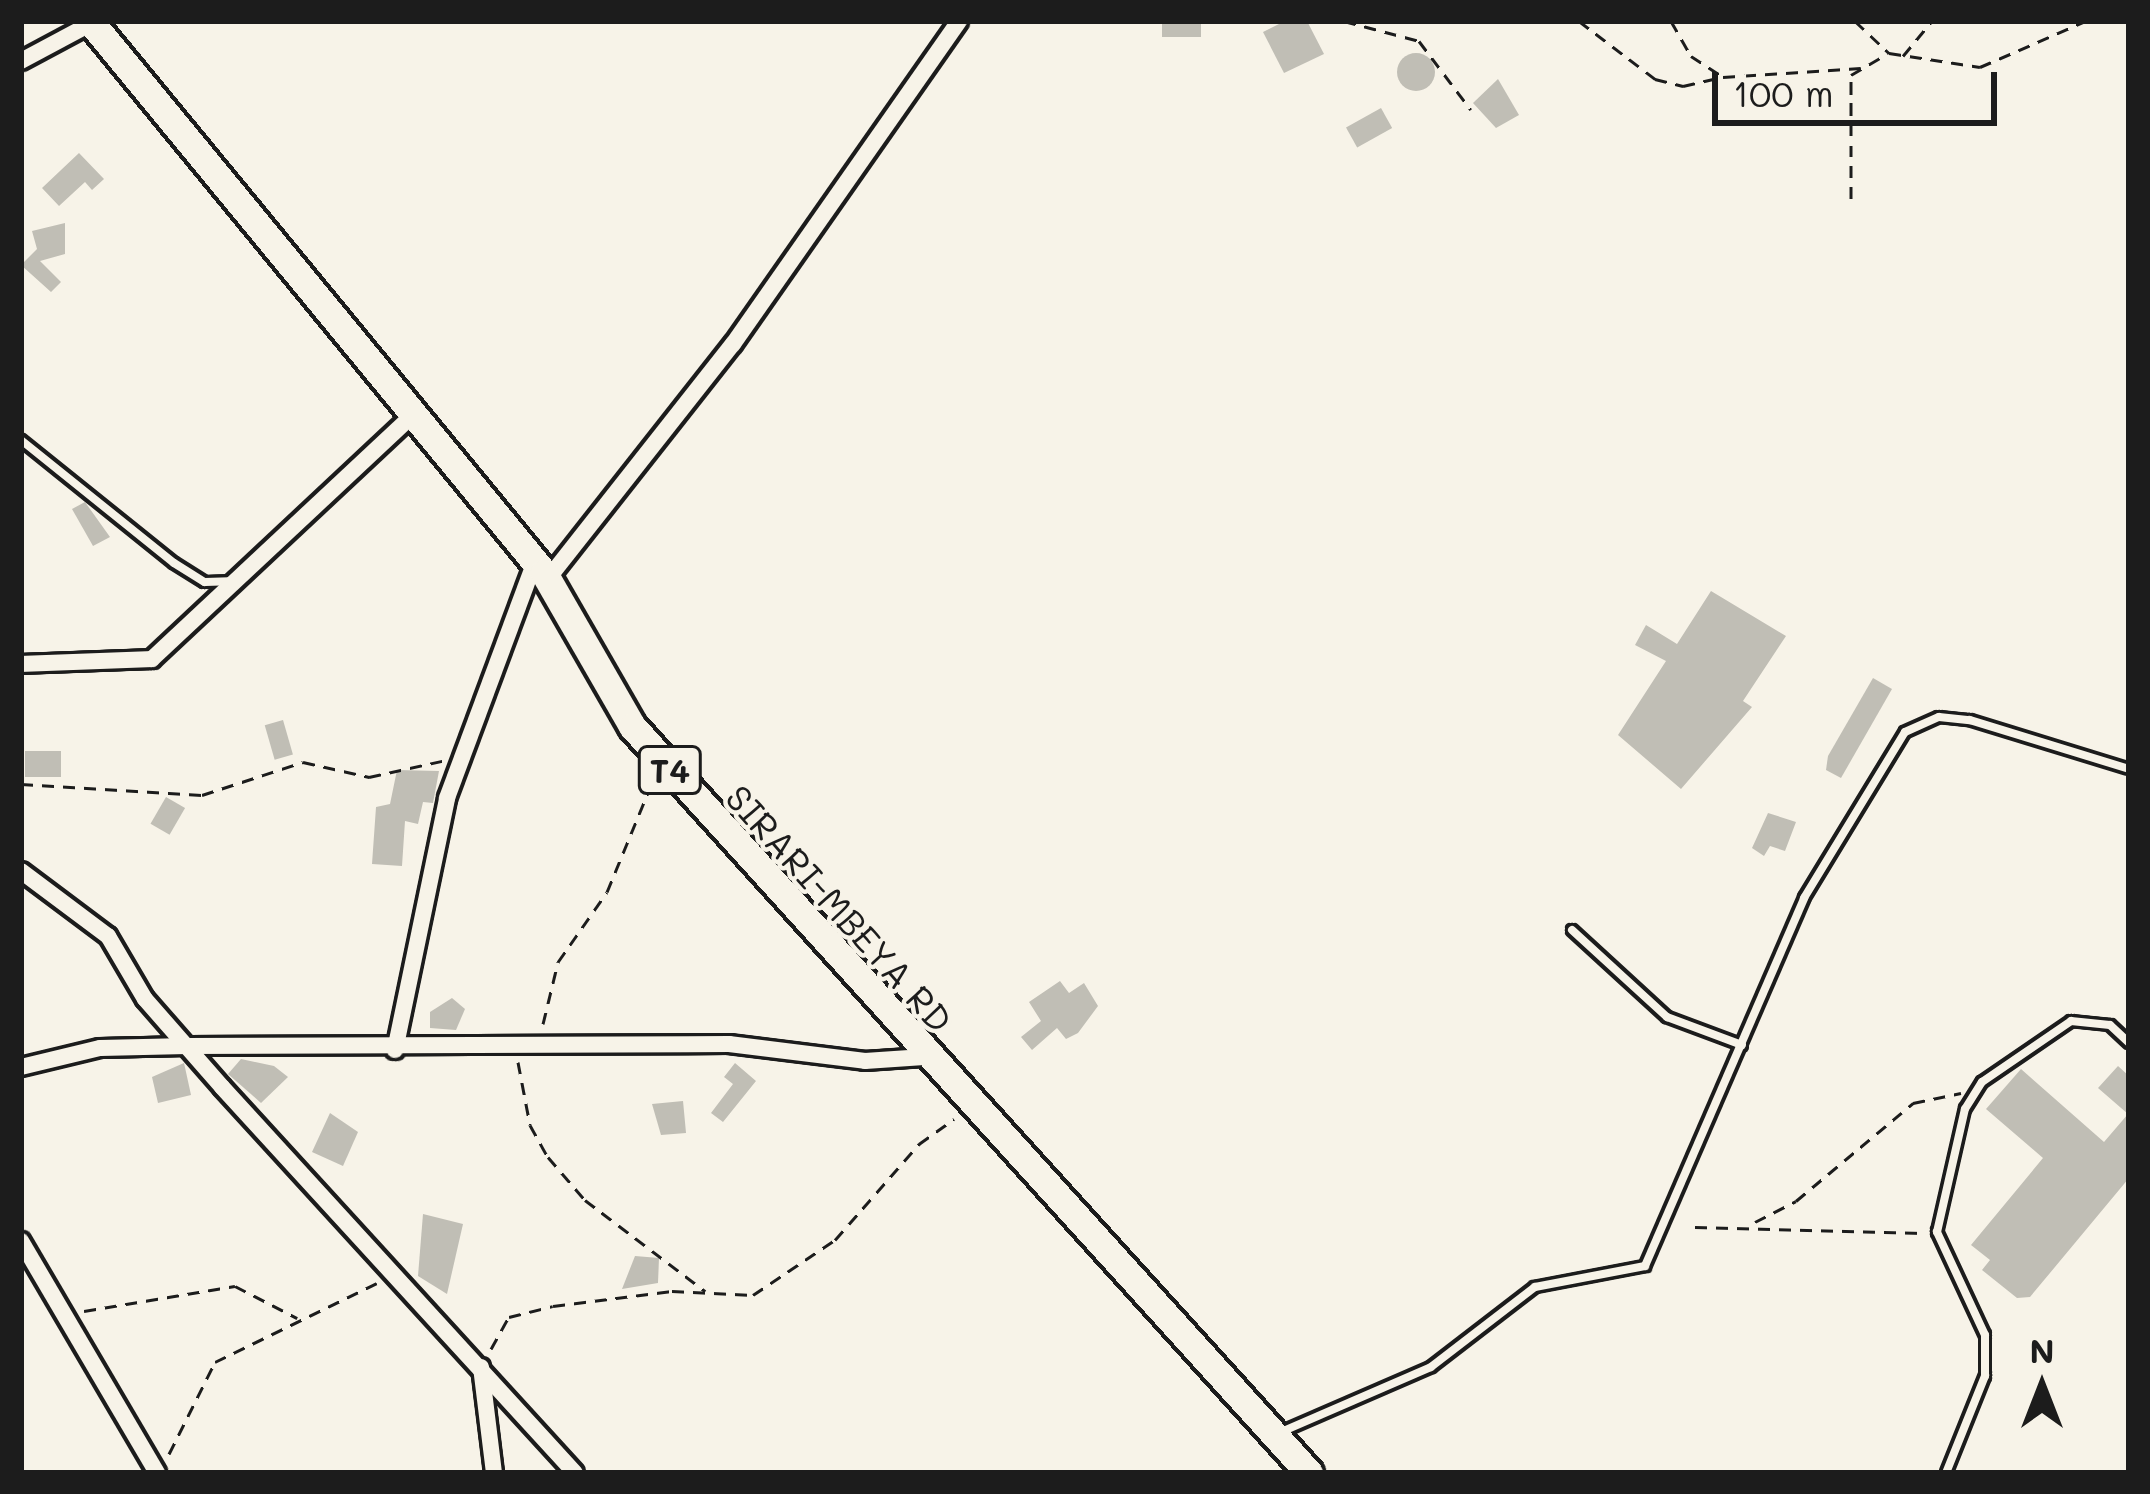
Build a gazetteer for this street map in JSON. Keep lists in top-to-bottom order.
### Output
{
  "streets": {
    "highway": ["T4", "SIRARI-MBEYA RD"]
  },
  "scale_bar": "100 m",
  "north": "top"
}
